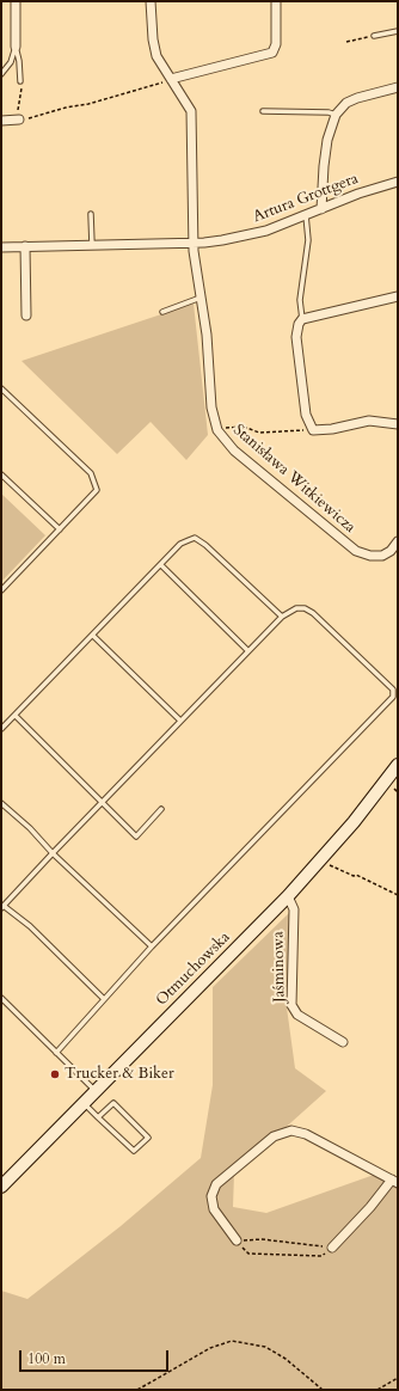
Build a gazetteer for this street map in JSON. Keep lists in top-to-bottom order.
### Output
{
  "streets": {
    "main road": ["Otmuchowska"],
    "street": ["Artura Grottgera", "Stanisława Witkiewicza", "Jaśminowa"]
  },
  "crossings": [
    ["Artura Grottgera", "Stanisława Witkiewicza"],
    ["Jaśminowa", "Otmuchowska"]
  ],
  "places": ["Trucker & Biker"],
  "scale_bar": "100 m"
}
